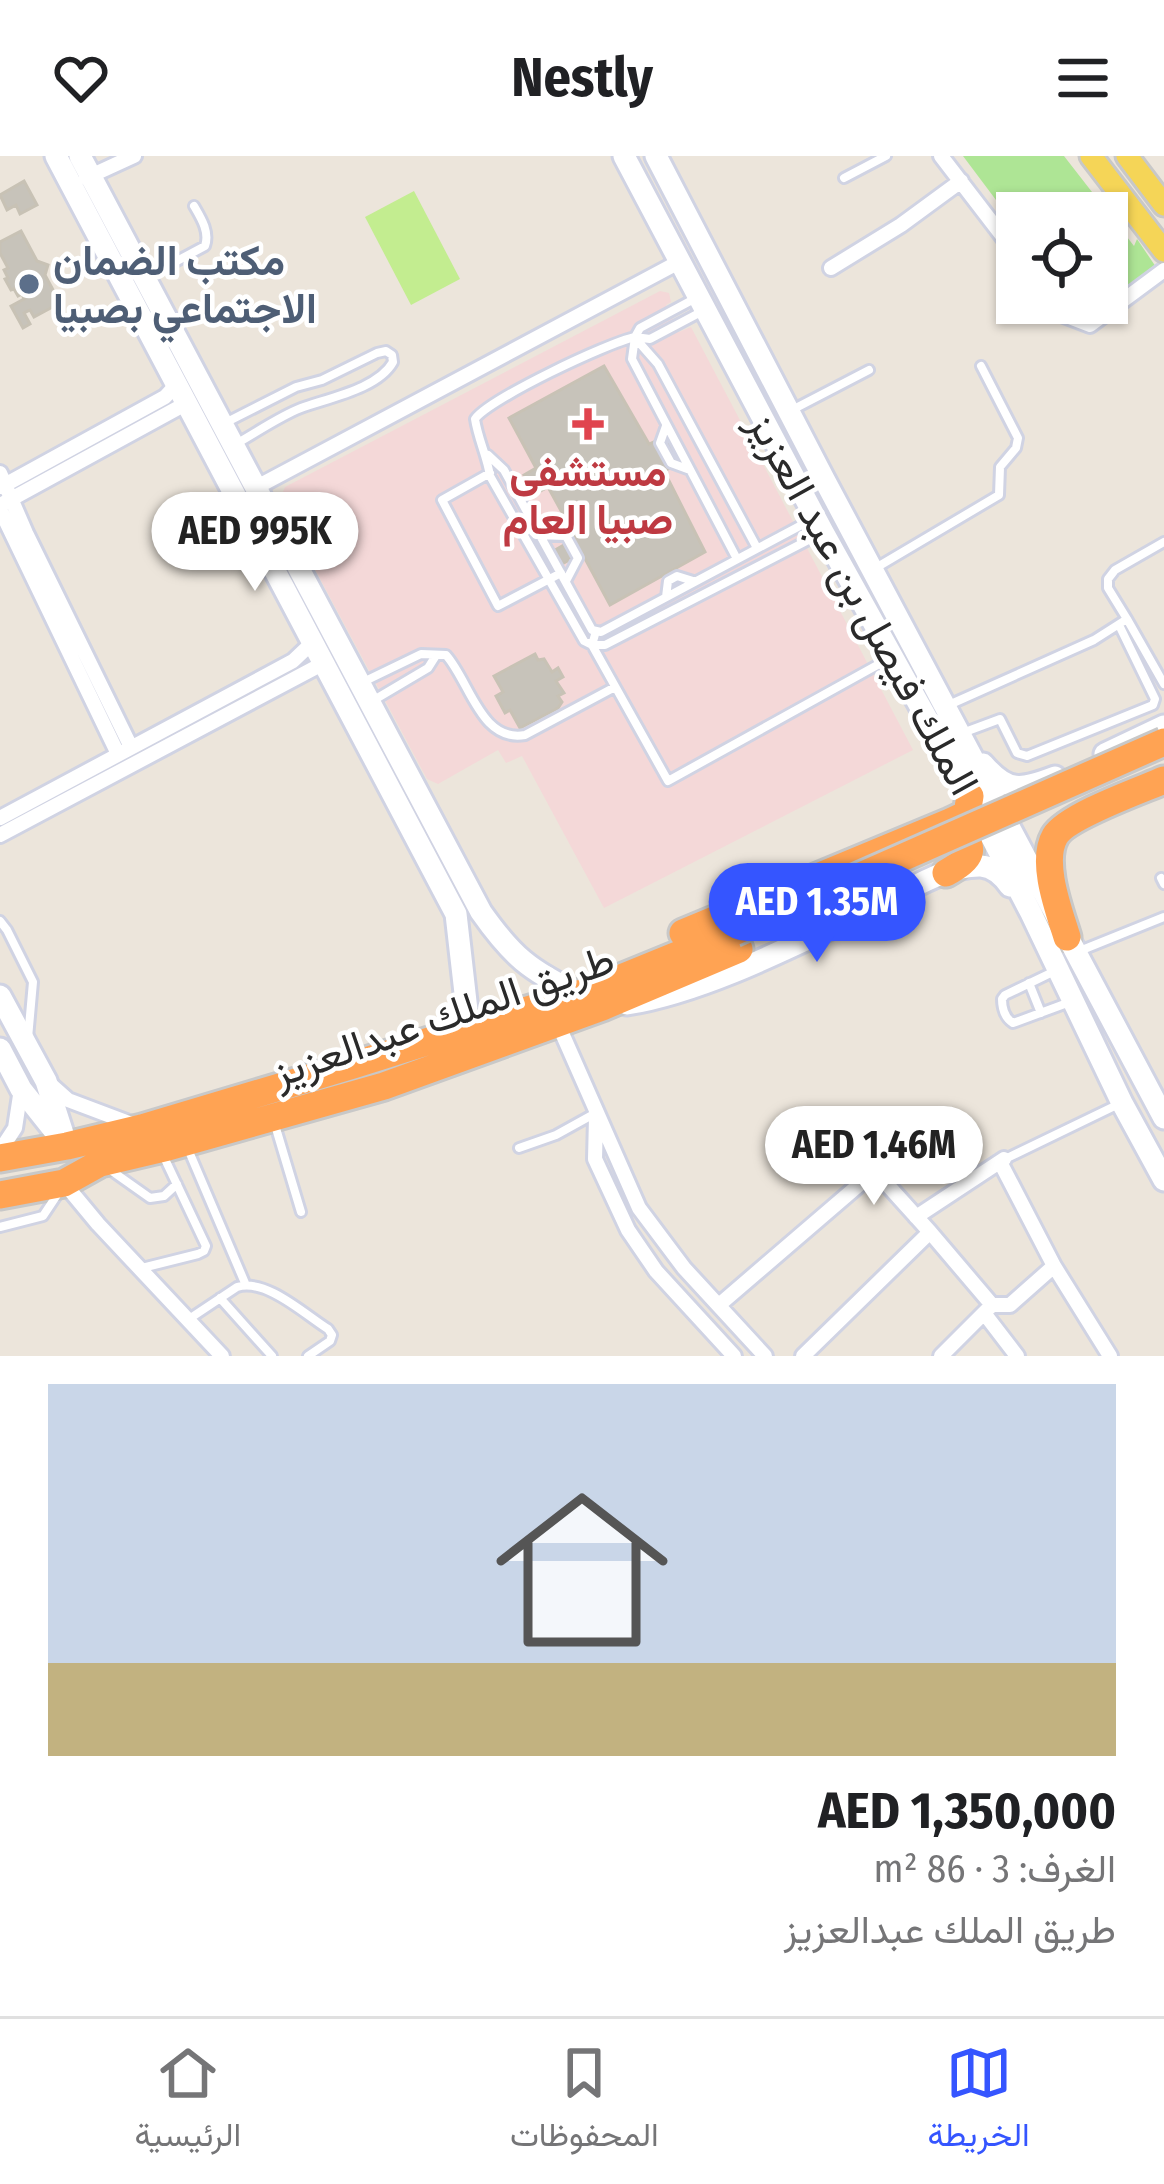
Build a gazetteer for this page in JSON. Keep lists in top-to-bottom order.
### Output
{
  "streets": {
    "highway": ["طريق الملك عبدالعزيز"],
    "street": ["الملك فيصل بن عبد العزيز"]
  },
  "places": {
    "other": ["مكتب الضمان الاجتماعي بصبيا"],
    "health": ["مستشفى صبيا العام"]
  },
  "page": {
    "header": "Nestly",
    "price": ["AED 995K", "AED 1.35M", "AED 1.46M"],
    "list": [
      {
        "name": "AED 1,350,000",
        "note": "الغرف: 3 · 86 m² · طريق الملك عبدالعزيز"
      }
    ],
    "tabs": ["الخريطة", "المحفوظات", "الرئيسية"]
  }
}
